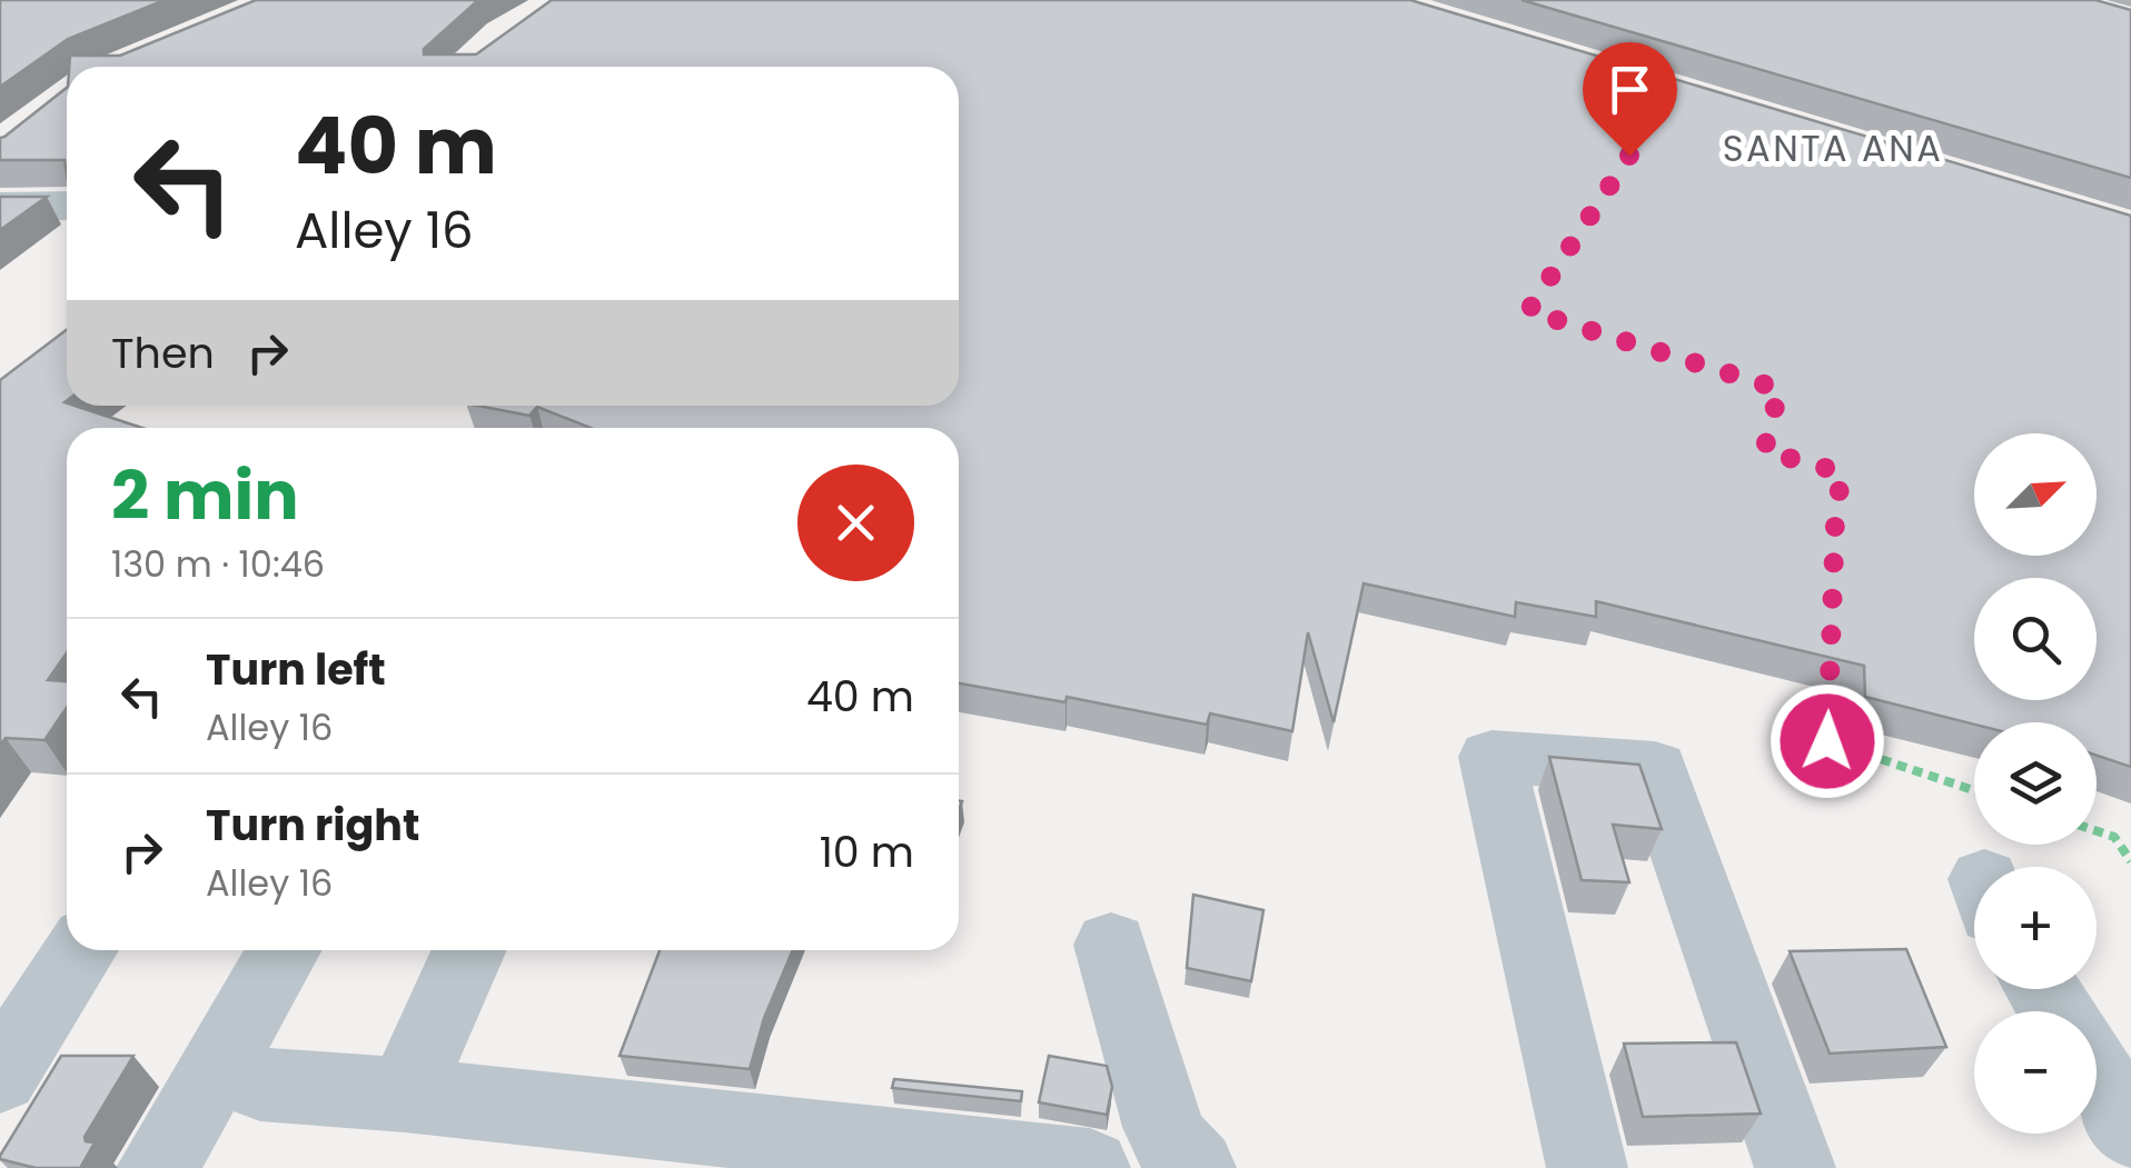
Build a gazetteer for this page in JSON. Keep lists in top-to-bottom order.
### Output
{
  "districts": ["SANTA ANA"],
  "north": "top right",
  "page": {
    "turn": ["40 m", "Alley 16"],
    "then": "Then",
    "heading": ["2 min", "130 m · 10:46"],
    "map_buttons": ["+", "−"],
    "list": [
      {
        "name": "Turn left",
        "note": "Alley 16",
        "value": "40 m"
      },
      {
        "name": "Turn right",
        "note": "Alley 16",
        "value": "10 m"
      }
    ]
  }
}
